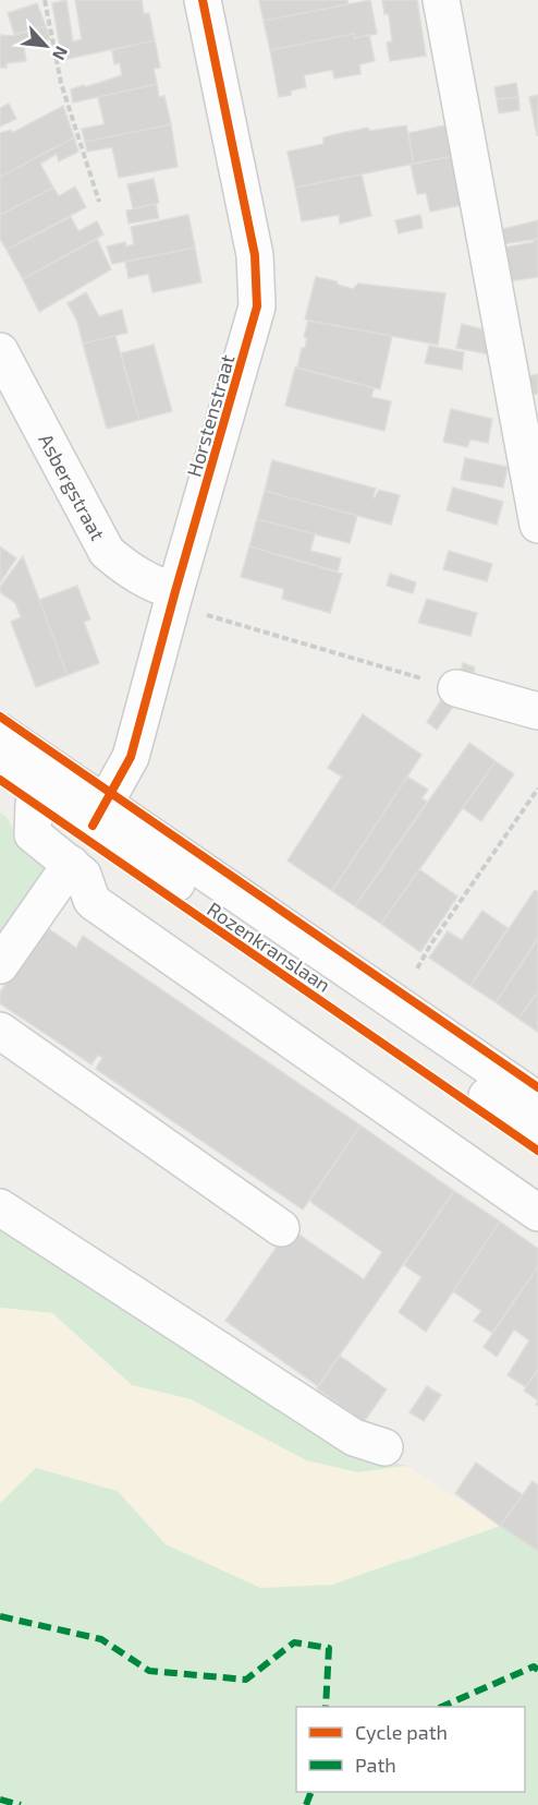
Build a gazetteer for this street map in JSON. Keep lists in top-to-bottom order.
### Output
{
  "streets": {
    "street": ["Horstenstraat", "Asbergstraat", "Rozenkranslaan"]
  },
  "crossings": [
    ["Horstenstraat", "Asbergstraat"],
    ["Horstenstraat", "Rozenkranslaan"]
  ],
  "legend": ["Cycle path", "Path"],
  "north": "bottom right"
}
